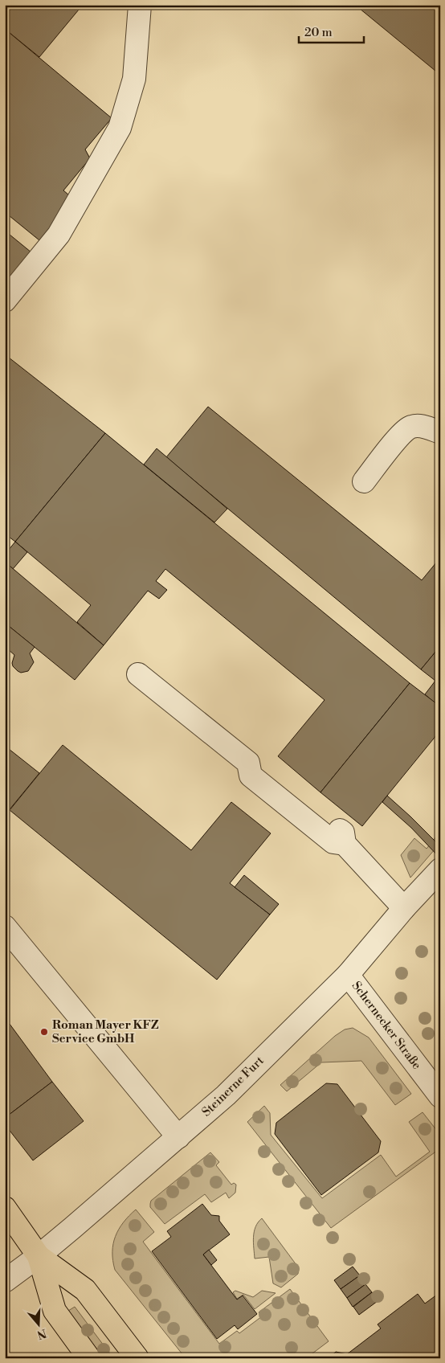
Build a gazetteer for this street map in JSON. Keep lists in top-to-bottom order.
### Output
{
  "streets": {
    "street": ["Schernecker Straße", "Steinerne Furt"]
  },
  "crossings": [
    ["Schernecker Straße", "Steinerne Furt"]
  ],
  "places": ["Roman Mayer KFZ Service GmbH"],
  "scale_bar": "20 m",
  "north": "bottom"
}
